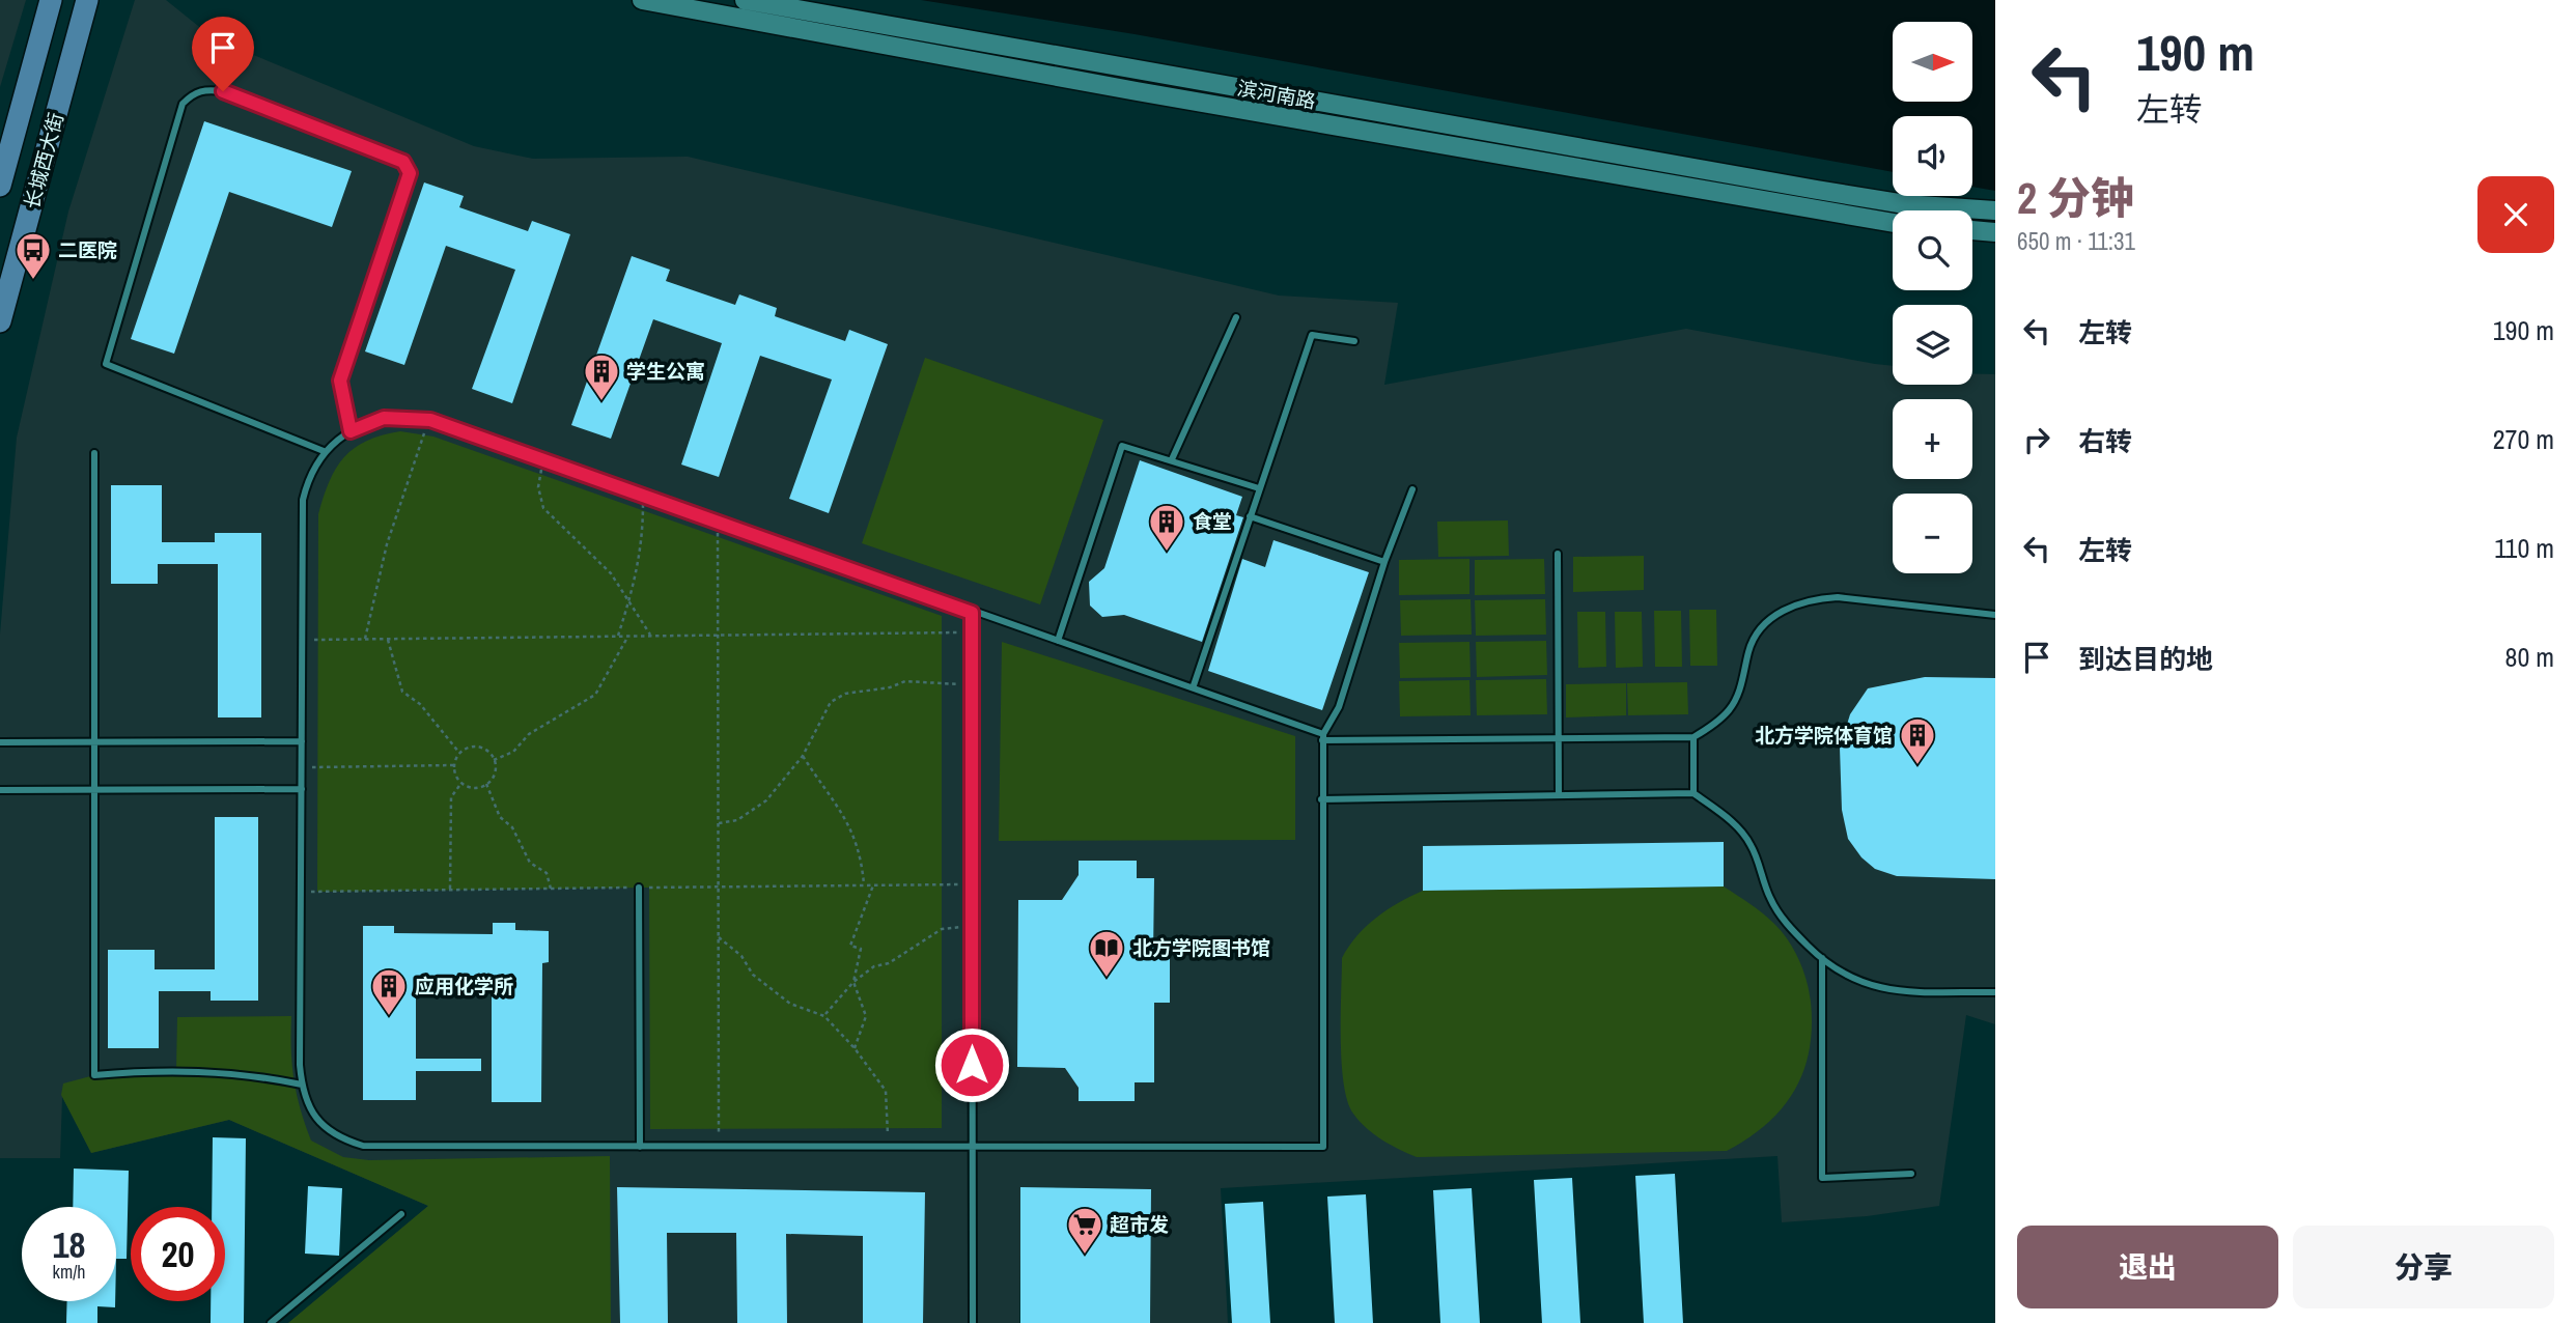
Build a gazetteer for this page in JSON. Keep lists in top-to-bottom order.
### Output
{
  "streets": {
    "main road": ["滨河南路", "长城西大街"]
  },
  "places": {
    "bus stop": ["二医院"],
    "building": [
      "学生公寓",
      "食堂",
      "北方学院体育馆",
      "应用化学所"
    ],
    "library": ["北方学院图书馆"],
    "supermarket": ["超市发"]
  },
  "north": "right",
  "page": {
    "turn": ["190 m", "左转"],
    "map_buttons": ["+", "−"],
    "heading": ["2 分钟", "650 m · 11:31"],
    "list": [
      {
        "name": "左转",
        "value": "190 m"
      },
      {
        "name": "右转",
        "value": "270 m"
      },
      {
        "name": "左转",
        "value": "110 m"
      },
      {
        "name": "到达目的地",
        "value": "80 m"
      }
    ],
    "speed": "18 km/h",
    "limit": "20",
    "buttons": ["退出", "分享"]
  }
}
